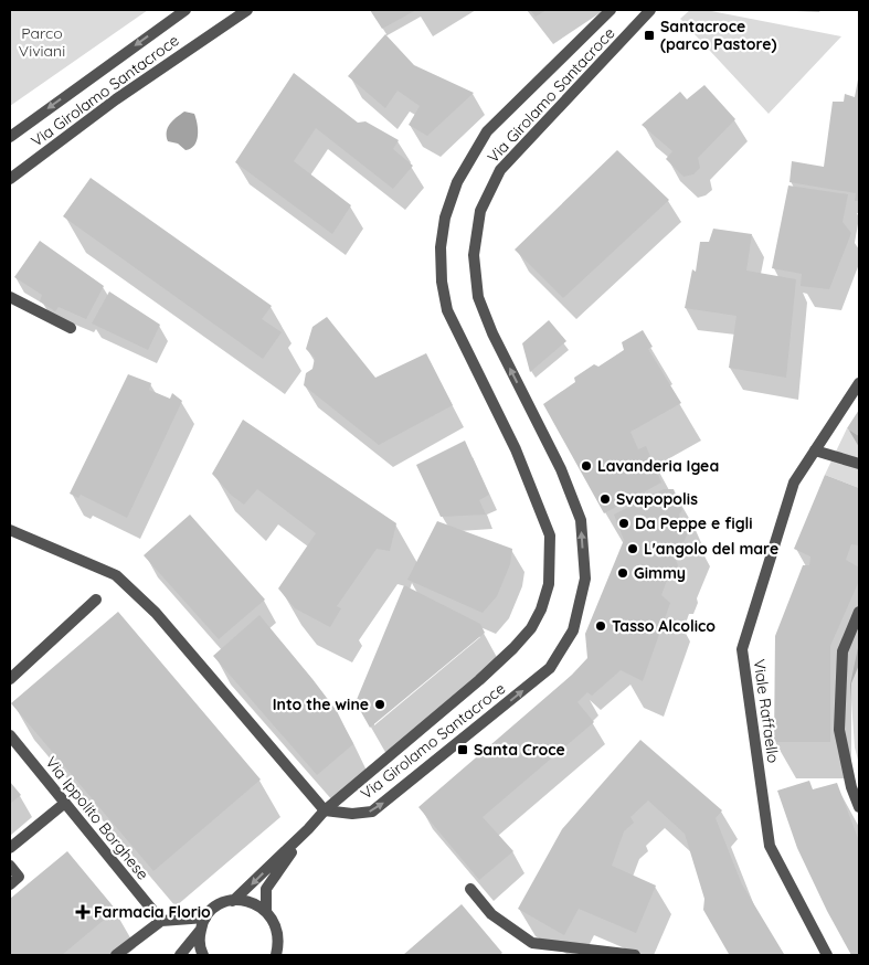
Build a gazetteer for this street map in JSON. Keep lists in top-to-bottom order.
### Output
{
  "streets": {
    "street": ["Via Girolamo Santacroce", "Viale Raffaello", "Via Ippolito Borghese"]
  },
  "parks": ["Parco Viviani"],
  "places": {
    "transit": ["Santacroce (parco Pastore)", "Santa Croce"],
    "other": [
      "Lavanderia Igea",
      "Svapopolis",
      "Da Peppe e figli",
      "L'angolo del mare",
      "Gimmy",
      "Tasso Alcolico",
      "Into the wine"
    ],
    "health": ["Farmacia Florio"]
  }
}
